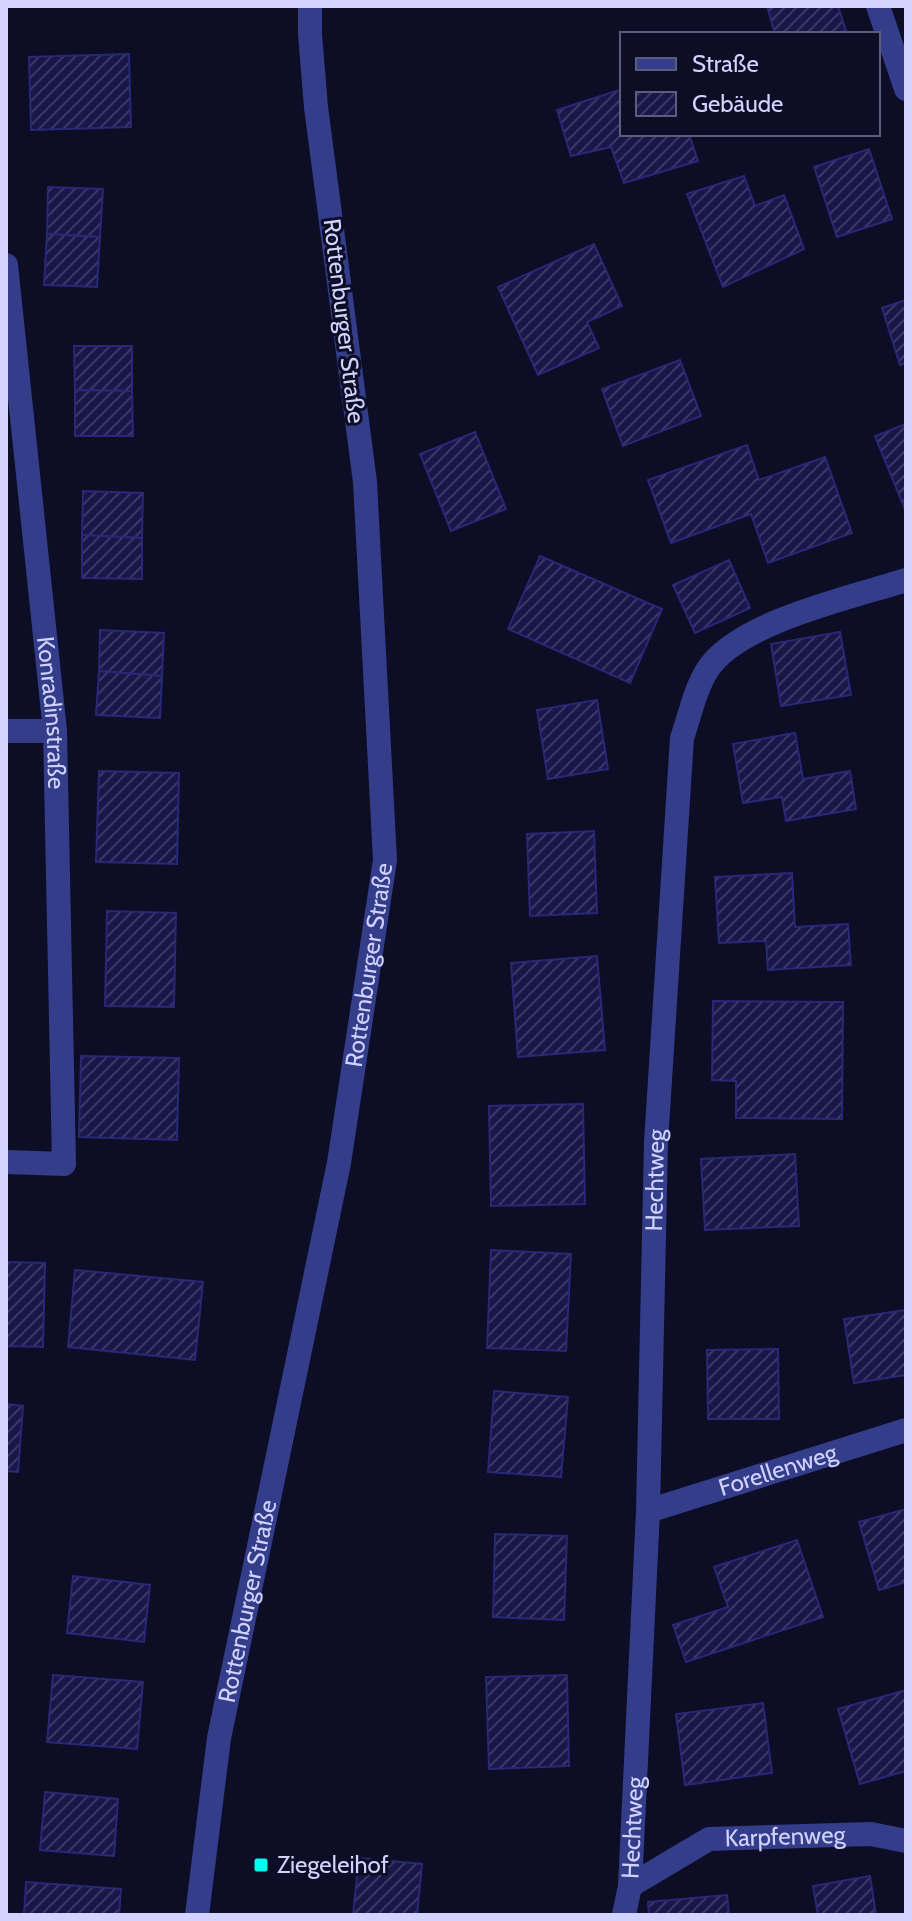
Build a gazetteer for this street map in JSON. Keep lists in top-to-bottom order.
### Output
{
  "streets": {
    "street": [
      "Rottenburger Straße",
      "Konradinstraße",
      "Hechtweg",
      "Forellenweg",
      "Karpfenweg"
    ]
  },
  "crossings": [
    ["Hechtweg", "Forellenweg"],
    ["Hechtweg", "Karpfenweg"]
  ],
  "places": {
    "transit": ["Ziegeleihof"]
  },
  "legend": ["Straße", "Gebäude"]
}
